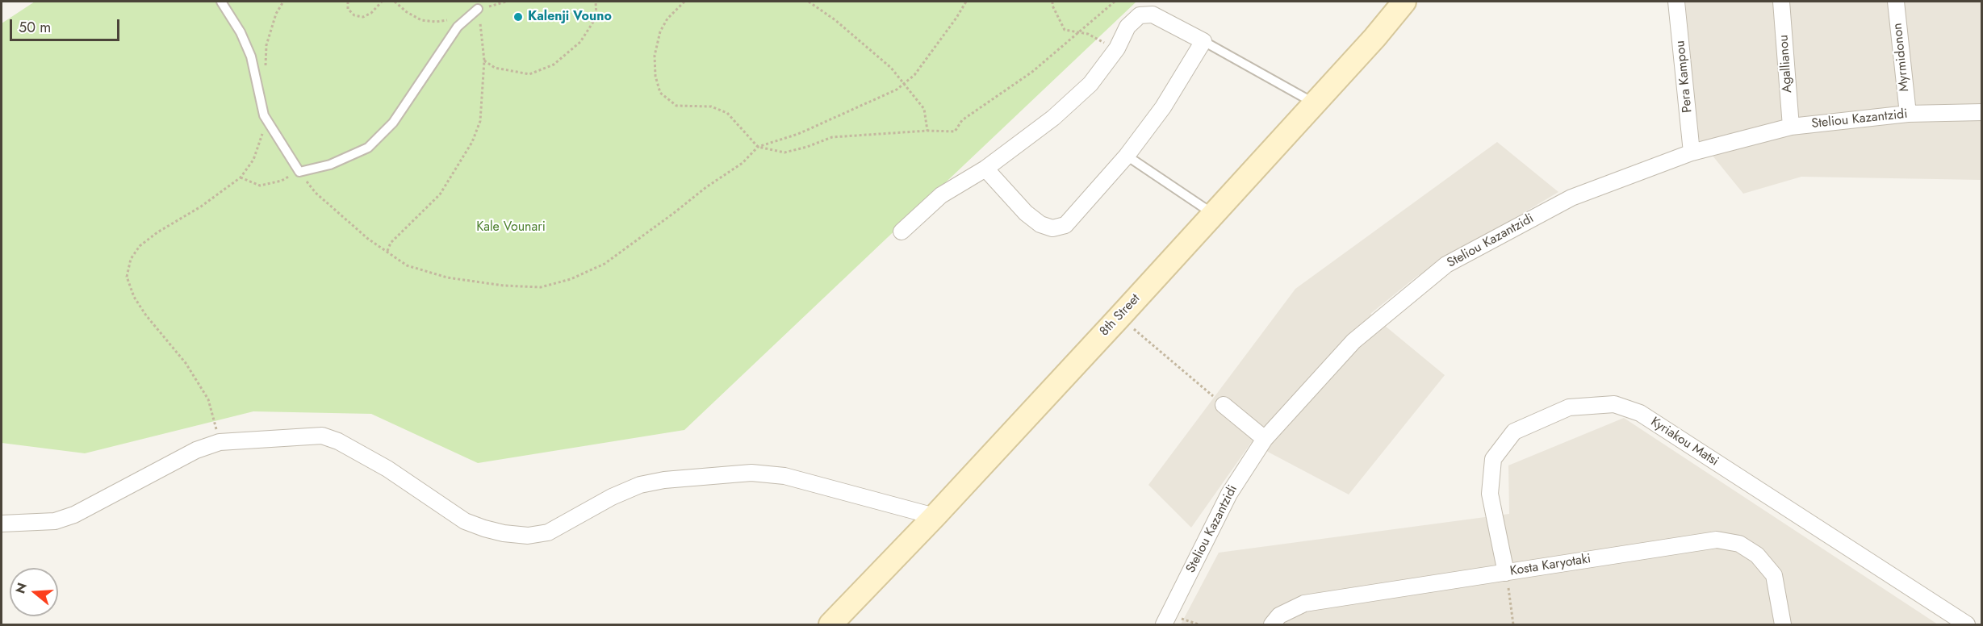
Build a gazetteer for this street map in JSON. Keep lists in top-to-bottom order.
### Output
{
  "streets": {
    "street": [
      "Myrmidonon",
      "Agallianou",
      "Pera Kampou",
      "Steliou Kazantzidi",
      "8th Street",
      "Kyriakou Matsi",
      "Kosta Karyotaki"
    ]
  },
  "crossings": [
    ["Myrmidonon", "Steliou Kazantzidi"],
    ["Agallianou", "Steliou Kazantzidi"],
    ["Pera Kampou", "Steliou Kazantzidi"],
    ["Kyriakou Matsi", "Kosta Karyotaki"]
  ],
  "parks": ["Kale Vounari"],
  "places": ["Kalenji Vouno"],
  "scale_bar": "50 m",
  "north": "left"
}
